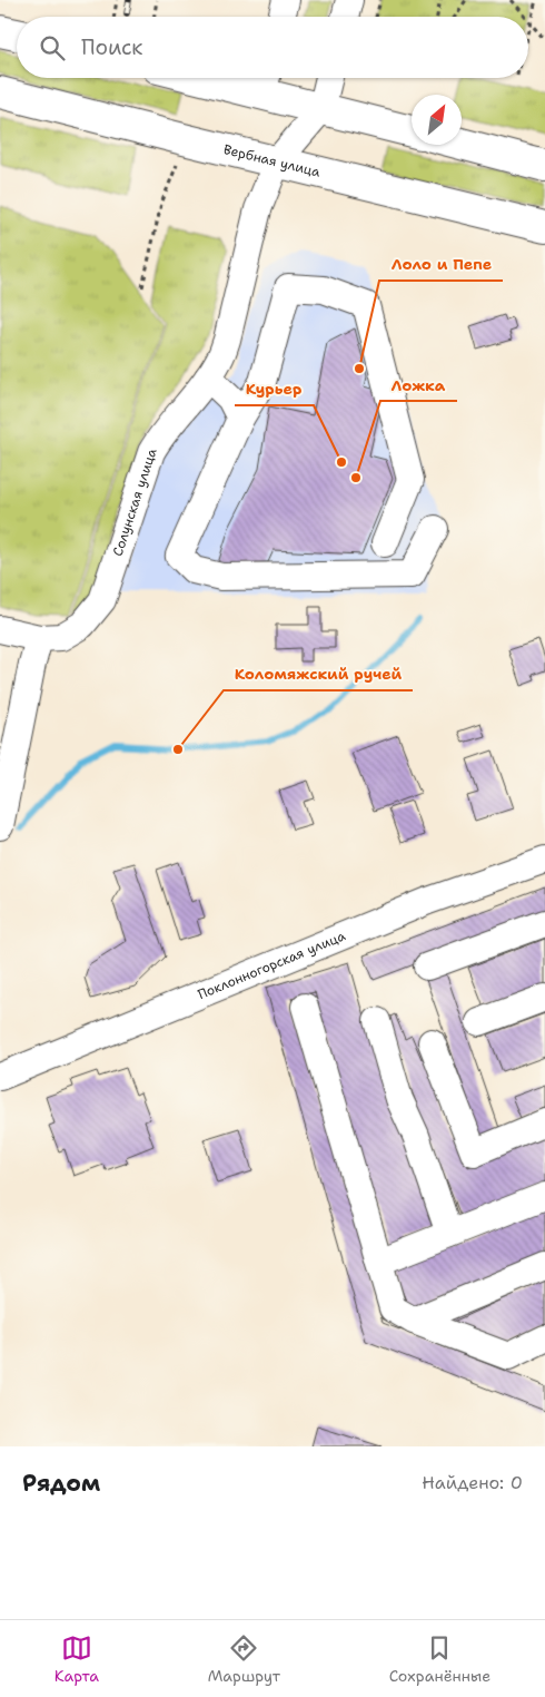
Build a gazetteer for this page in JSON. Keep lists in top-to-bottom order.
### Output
{
  "streets": {
    "main road": ["Вербная улица"],
    "street": ["Солунская улица", "Поклонногорская улица"]
  },
  "crossings": [
    ["Вербная улица", "Солунская улица"]
  ],
  "places": [
    "Лоло и Пепе",
    "Курьер",
    "Ложка",
    "Коломяжский ручей"
  ],
  "north": "top right",
  "page": {
    "search": "Поиск",
    "heading": ["Рядом", "Найдено: 0"],
    "nav": ["Карта", "Маршрут", "Сохранённые"]
  }
}
